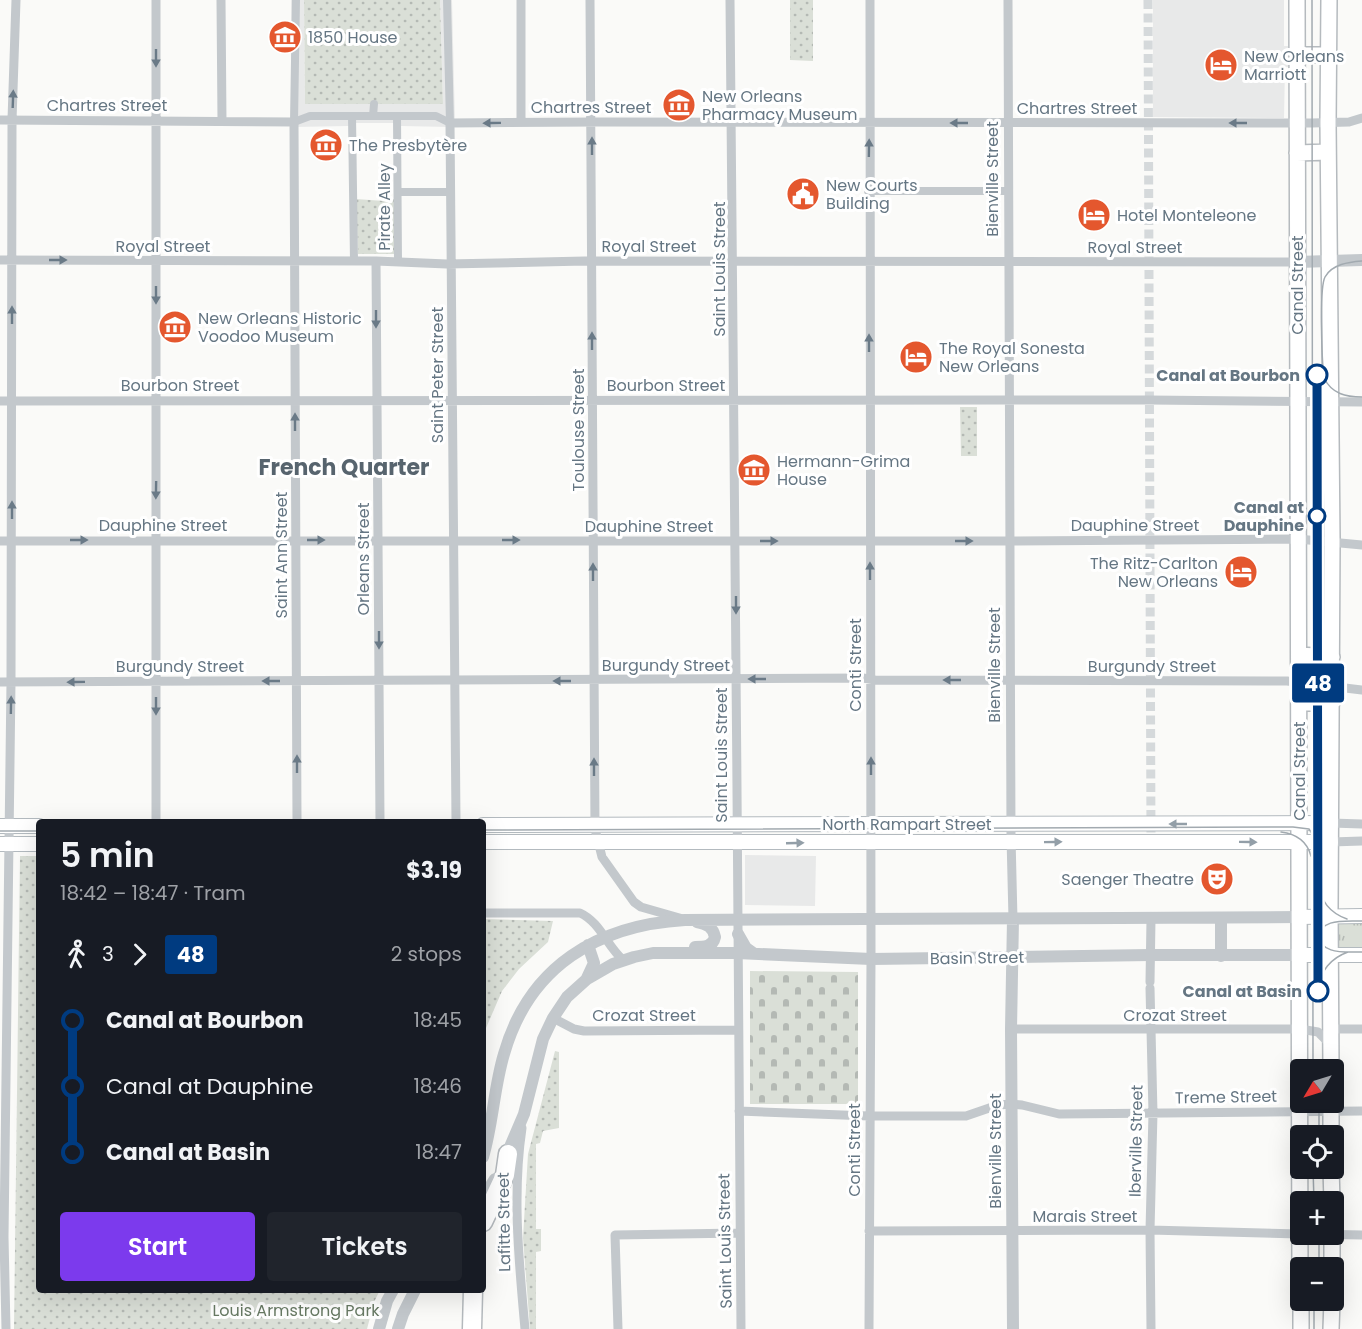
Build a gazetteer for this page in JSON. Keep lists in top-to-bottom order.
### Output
{
  "streets": {
    "main road": ["Canal Street", "North Rampart Street"],
    "street": [
      "Chartres Street",
      "Bienville Street",
      "Pirate Alley",
      "Royal Street",
      "Saint Louis Street",
      "Saint Peter Street",
      "Bourbon Street",
      "Toulouse Street",
      "Dauphine Street",
      "Saint Ann Street",
      "Orleans Street",
      "Burgundy Street",
      "Conti Street",
      "Basin Street",
      "Crozat Street",
      "Treme Street",
      "Iberville Street",
      "Marais Street",
      "Lafitte Street"
    ]
  },
  "crossings": [
    ["Chartres Street", "Bienville Street"],
    ["Chartres Street", "Pirate Alley"],
    ["Chartres Street", "Saint Louis Street"],
    ["Chartres Street", "Canal Street"],
    ["Chartres Street", "Saint Peter Street"],
    ["Chartres Street", "Toulouse Street"],
    ["Chartres Street", "Saint Ann Street"],
    ["Chartres Street", "Conti Street"],
    ["Bienville Street", "Royal Street"],
    ["Bienville Street", "Bourbon Street"],
    ["Bienville Street", "Dauphine Street"],
    ["Bienville Street", "Burgundy Street"],
    ["Bienville Street", "North Rampart Street"],
    ["Bienville Street", "Basin Street"],
    ["Bienville Street", "Crozat Street"],
    ["Bienville Street", "Treme Street"],
    ["Bienville Street", "Marais Street"],
    ["Pirate Alley", "Royal Street"],
    ["Royal Street", "Saint Louis Street"],
    ["Royal Street", "Canal Street"],
    ["Royal Street", "Saint Peter Street"],
    ["Royal Street", "Toulouse Street"],
    ["Royal Street", "Saint Ann Street"],
    ["Royal Street", "Orleans Street"],
    ["Royal Street", "Conti Street"],
    ["Saint Louis Street", "Bourbon Street"],
    ["Saint Louis Street", "Dauphine Street"],
    ["Saint Louis Street", "Burgundy Street"],
    ["Saint Louis Street", "North Rampart Street"],
    ["Saint Louis Street", "Basin Street"],
    ["Saint Louis Street", "Crozat Street"],
    ["Canal Street", "Bourbon Street"],
    ["Canal Street", "Dauphine Street"],
    ["Canal Street", "Burgundy Street"],
    ["Canal Street", "North Rampart Street"],
    ["Canal Street", "Basin Street"],
    ["Canal Street", "Crozat Street"],
    ["Saint Peter Street", "Bourbon Street"],
    ["Saint Peter Street", "Dauphine Street"],
    ["Saint Peter Street", "Burgundy Street"],
    ["Bourbon Street", "Toulouse Street"],
    ["Bourbon Street", "Saint Ann Street"],
    ["Bourbon Street", "Orleans Street"],
    ["Bourbon Street", "Conti Street"],
    ["Toulouse Street", "Dauphine Street"],
    ["Toulouse Street", "Burgundy Street"],
    ["Toulouse Street", "North Rampart Street"],
    ["Dauphine Street", "Saint Ann Street"],
    ["Dauphine Street", "Orleans Street"],
    ["Dauphine Street", "Conti Street"],
    ["Saint Ann Street", "Burgundy Street"],
    ["Orleans Street", "Burgundy Street"],
    ["Burgundy Street", "Conti Street"],
    ["Conti Street", "North Rampart Street"],
    ["Conti Street", "Basin Street"],
    ["Conti Street", "Marais Street"],
    ["Basin Street", "Iberville Street"],
    ["Crozat Street", "Iberville Street"],
    ["Treme Street", "Iberville Street"],
    ["Iberville Street", "Marais Street"]
  ],
  "one_way": [
    "Chartres Street",
    "Toulouse Street",
    "Dauphine Street",
    "Orleans Street",
    "Burgundy Street",
    "Conti Street"
  ],
  "districts": ["French Quarter"],
  "parks": ["Louis Armstrong Park"],
  "places": {
    "museum": [
      "1850 House",
      "New Orleans Pharmacy Museum",
      "The Presbytère",
      "New Orleans Historic Voodoo Museum",
      "Hermann-Grima House"
    ],
    "hotel": [
      "New Orleans Marriott",
      "Hotel Monteleone",
      "The Royal Sonesta New Orleans",
      "The Ritz-Carlton New Orleans"
    ],
    "public building": ["New Courts Building"],
    "other": ["Canal at Bourbon", "Canal at Dauphine", "Canal at Basin"],
    "theatre": ["Saenger Theatre"]
  },
  "lines": ["tram line 48"],
  "north": "bottom left",
  "page": {
    "on_map": "48",
    "heading": ["5 min", "18:42 – 18:47 · Tram", "$3.19"],
    "legs": ["3", "48", "2 stops"],
    "list": [
      {
        "name": "Canal at Bourbon",
        "value": "18:45"
      },
      {
        "name": "Canal at Dauphine",
        "value": "18:46"
      },
      {
        "name": "Canal at Basin",
        "value": "18:47"
      }
    ],
    "map_buttons": ["+", "−"],
    "buttons": ["Start", "Tickets"]
  }
}
